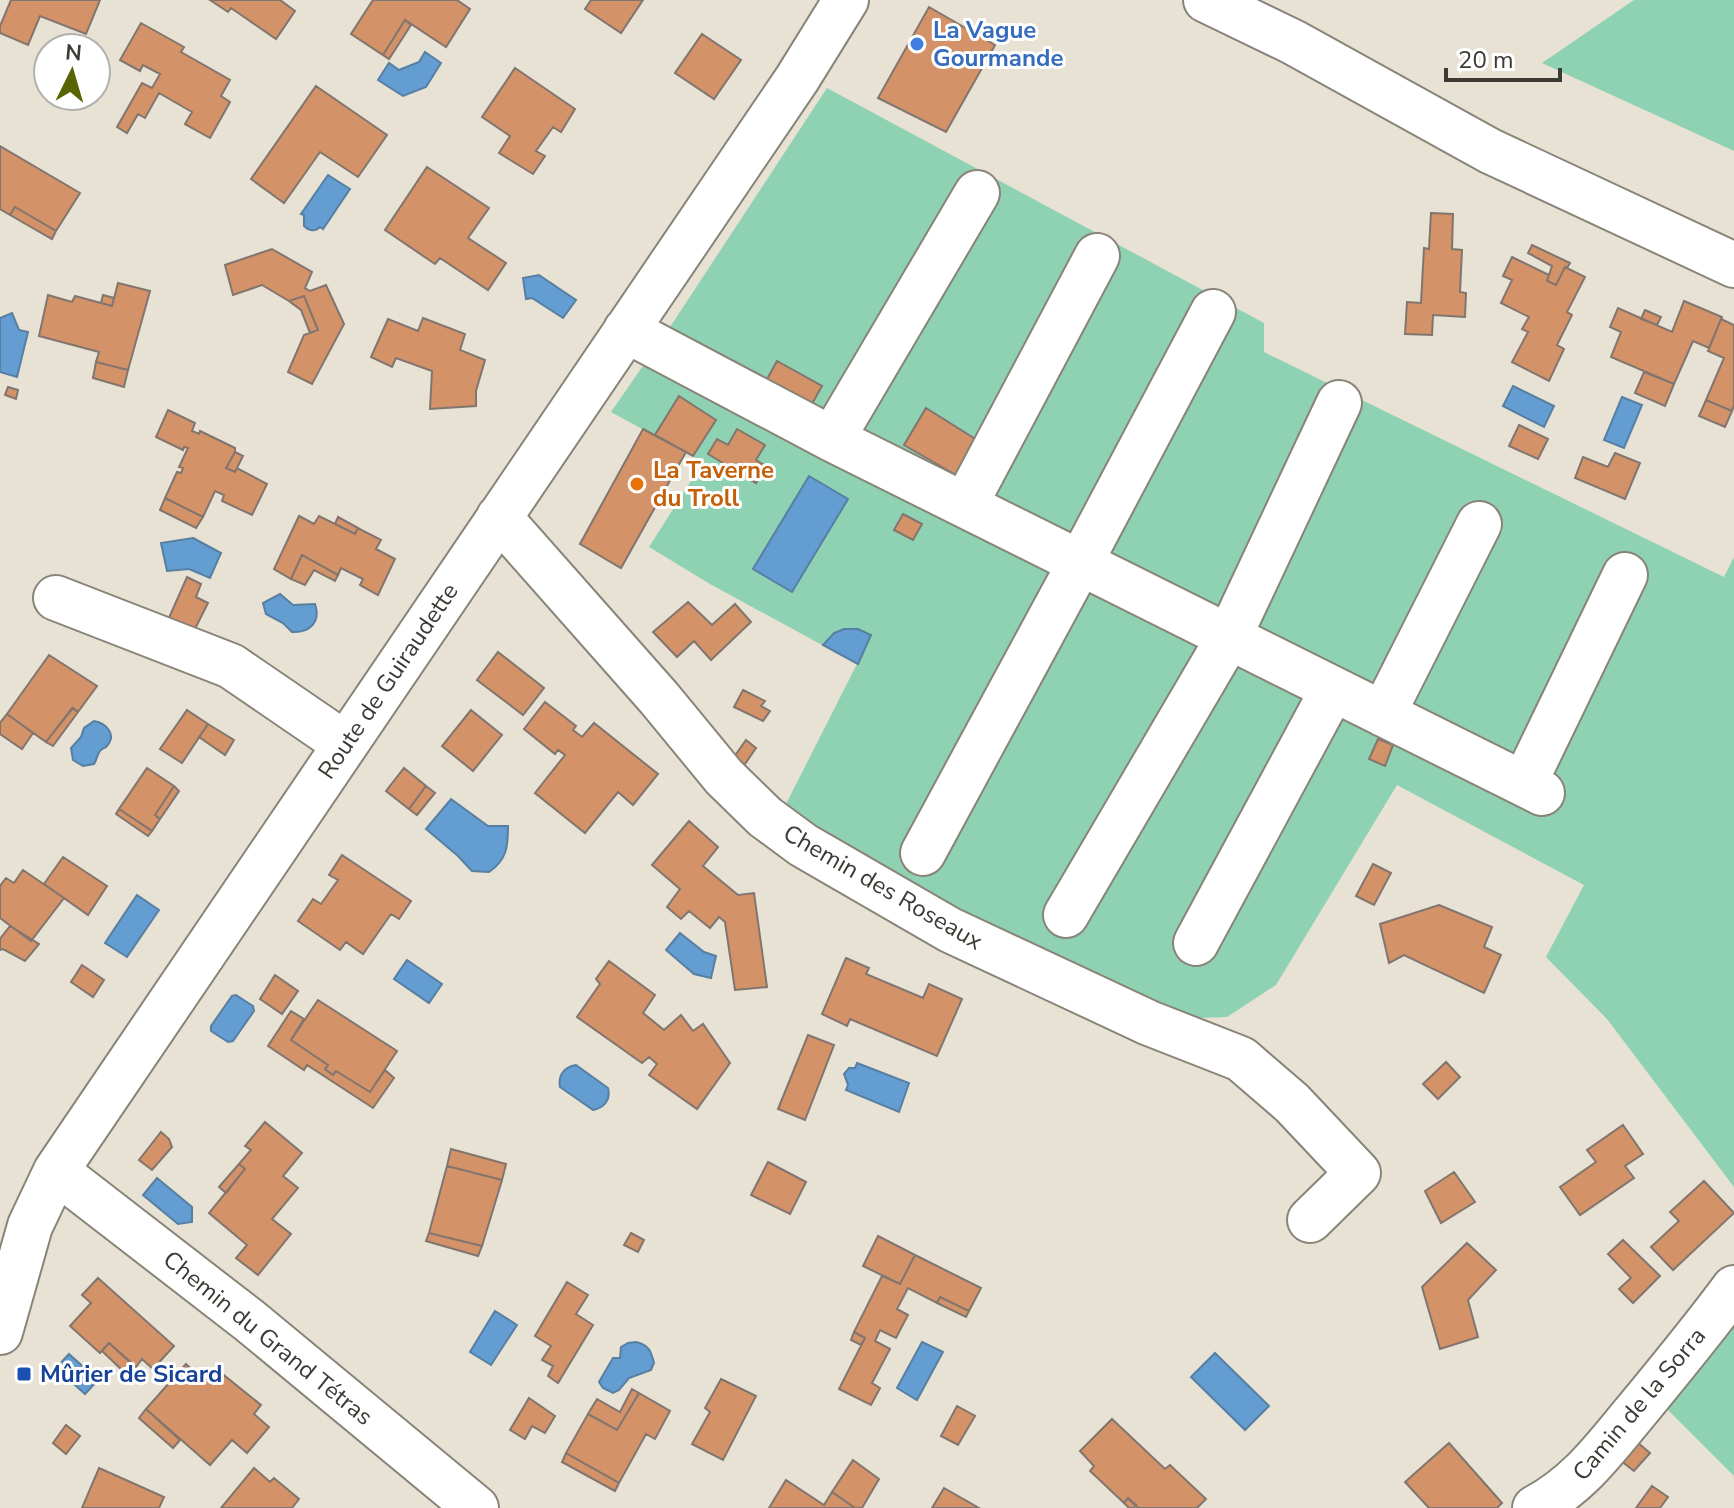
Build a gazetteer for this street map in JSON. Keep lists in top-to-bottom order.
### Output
{
  "streets": {
    "street": [
      "Route de Guiraudette",
      "Chemin des Roseaux",
      "Chemin du Grand Tétras",
      "Camin de la Sorra"
    ]
  },
  "crossings": [
    ["Route de Guiraudette", "Chemin des Roseaux"],
    ["Route de Guiraudette", "Chemin du Grand Tétras"]
  ],
  "places": {
    "other": ["La Vague Gourmande", "La Taverne du Troll"],
    "transit": ["Mûrier de Sicard"]
  },
  "scale_bar": "20 m",
  "north": "top"
}
